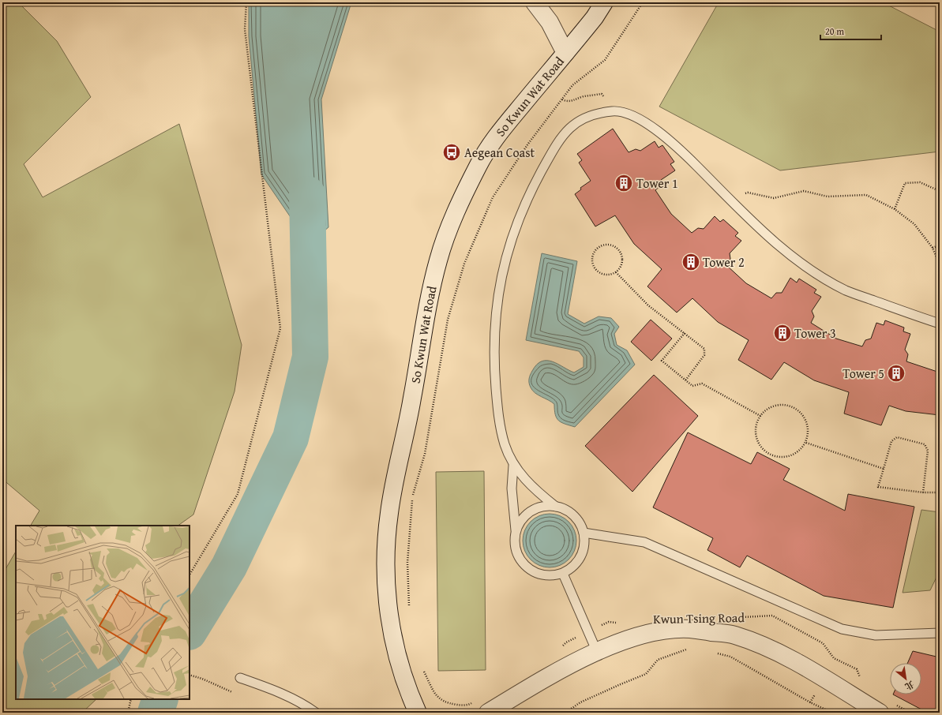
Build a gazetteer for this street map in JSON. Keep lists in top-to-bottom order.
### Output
{
  "streets": {
    "street": ["So Kwun Wat Road", "Kwun Tsing Road"]
  },
  "places": {
    "bus stop": ["Aegean Coast"],
    "building": [
      "Tower 1",
      "Tower 2",
      "Tower 3",
      "Tower 5"
    ]
  },
  "scale_bar": "20 m",
  "north": "bottom right"
}
